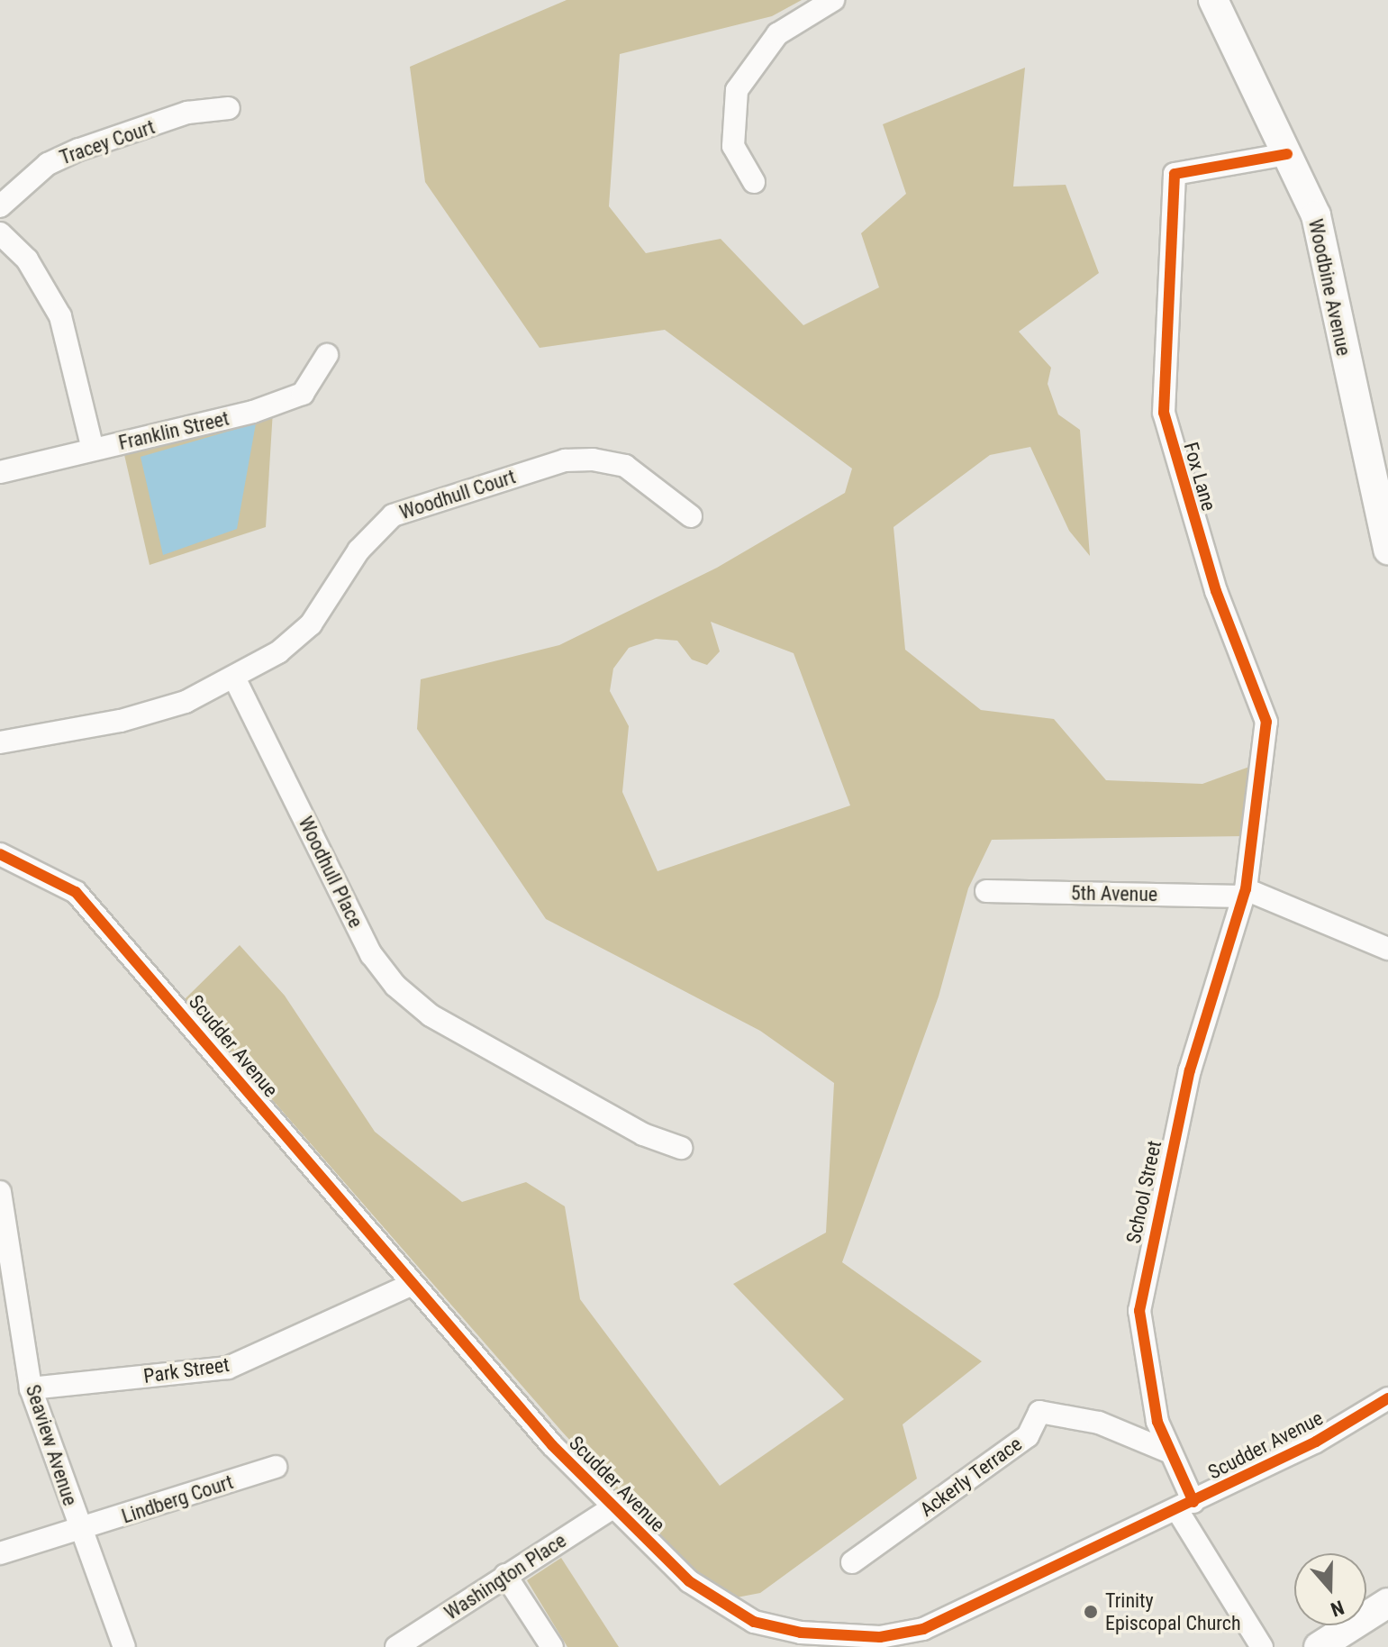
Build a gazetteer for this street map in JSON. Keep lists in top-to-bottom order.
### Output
{
  "streets": {
    "main road": ["Woodbine Avenue"],
    "street": [
      "Tracey Court",
      "Franklin Street",
      "Fox Lane",
      "Woodhull Court",
      "Woodhull Place",
      "5th Avenue",
      "Scudder Avenue",
      "School Street",
      "Park Street",
      "Seaview Avenue",
      "Ackerly Terrace",
      "Lindberg Court",
      "Washington Place"
    ]
  },
  "crossings": [
    ["Woodbine Avenue", "Fox Lane"],
    ["Fox Lane", "5th Avenue"],
    ["Fox Lane", "School Street"],
    ["Woodhull Court", "Woodhull Place"],
    ["5th Avenue", "School Street"],
    ["Scudder Avenue", "School Street"],
    ["Scudder Avenue", "Park Street"],
    ["Scudder Avenue", "Washington Place"],
    ["School Street", "Ackerly Terrace"],
    ["Park Street", "Seaview Avenue"],
    ["Seaview Avenue", "Lindberg Court"]
  ],
  "places": ["Trinity Episcopal Church"],
  "north": "bottom"
}
